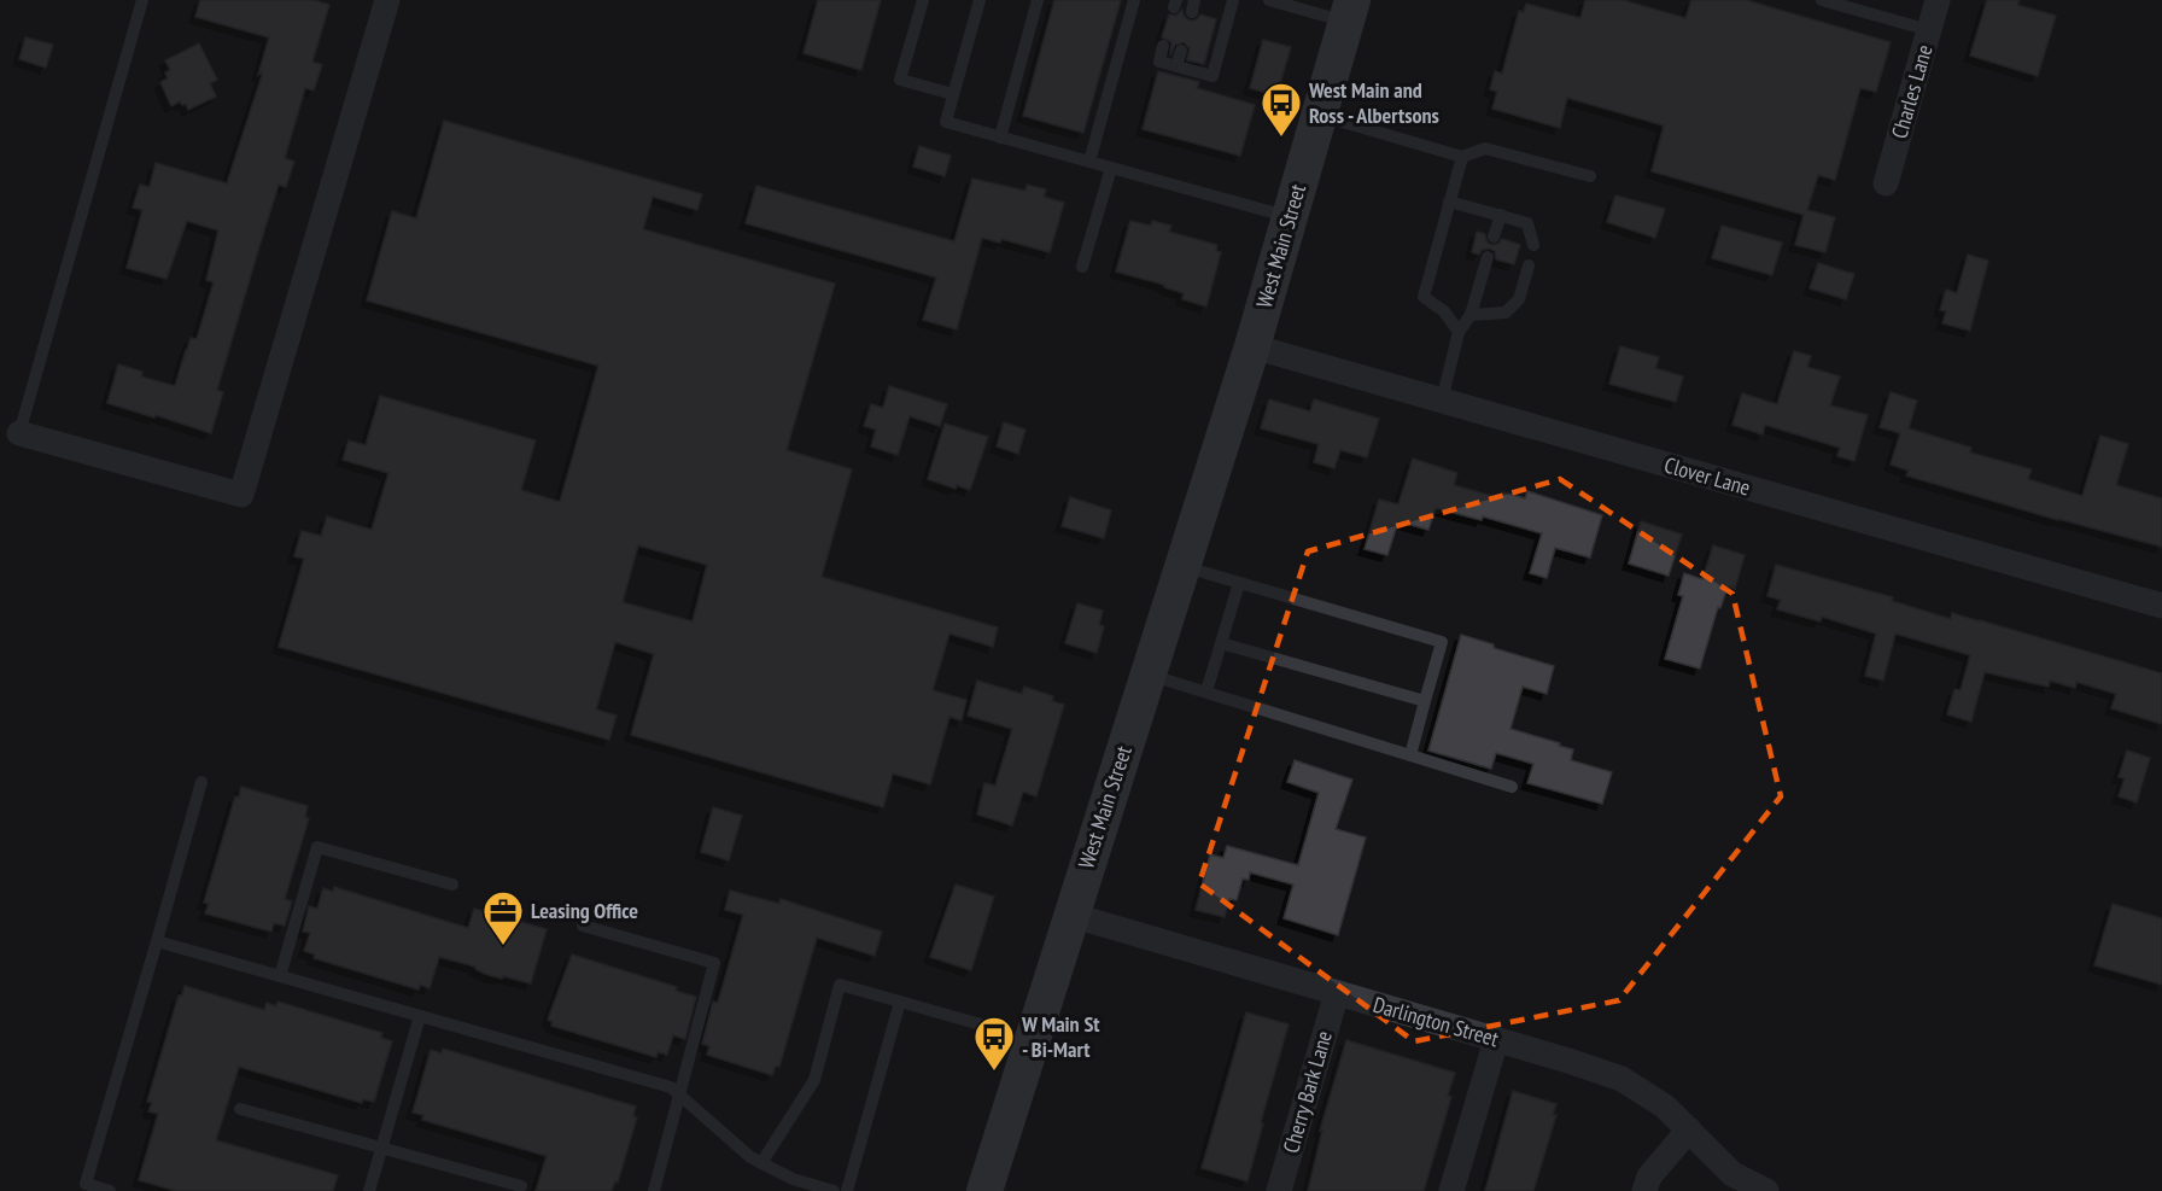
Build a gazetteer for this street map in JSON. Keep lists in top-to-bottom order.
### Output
{
  "streets": {
    "main road": ["West Main Street"],
    "street": [
      "Charles Lane",
      "Clover Lane",
      "Darlington Street",
      "Cherry Bark Lane"
    ]
  },
  "crossings": [
    ["West Main Street", "Clover Lane"],
    ["West Main Street", "Darlington Street"],
    ["Darlington Street", "Cherry Bark Lane"]
  ],
  "places": {
    "bus stop": ["West Main and Ross - Albertsons", "W Main St - Bi-Mart"],
    "office": ["Leasing Office"]
  }
}
